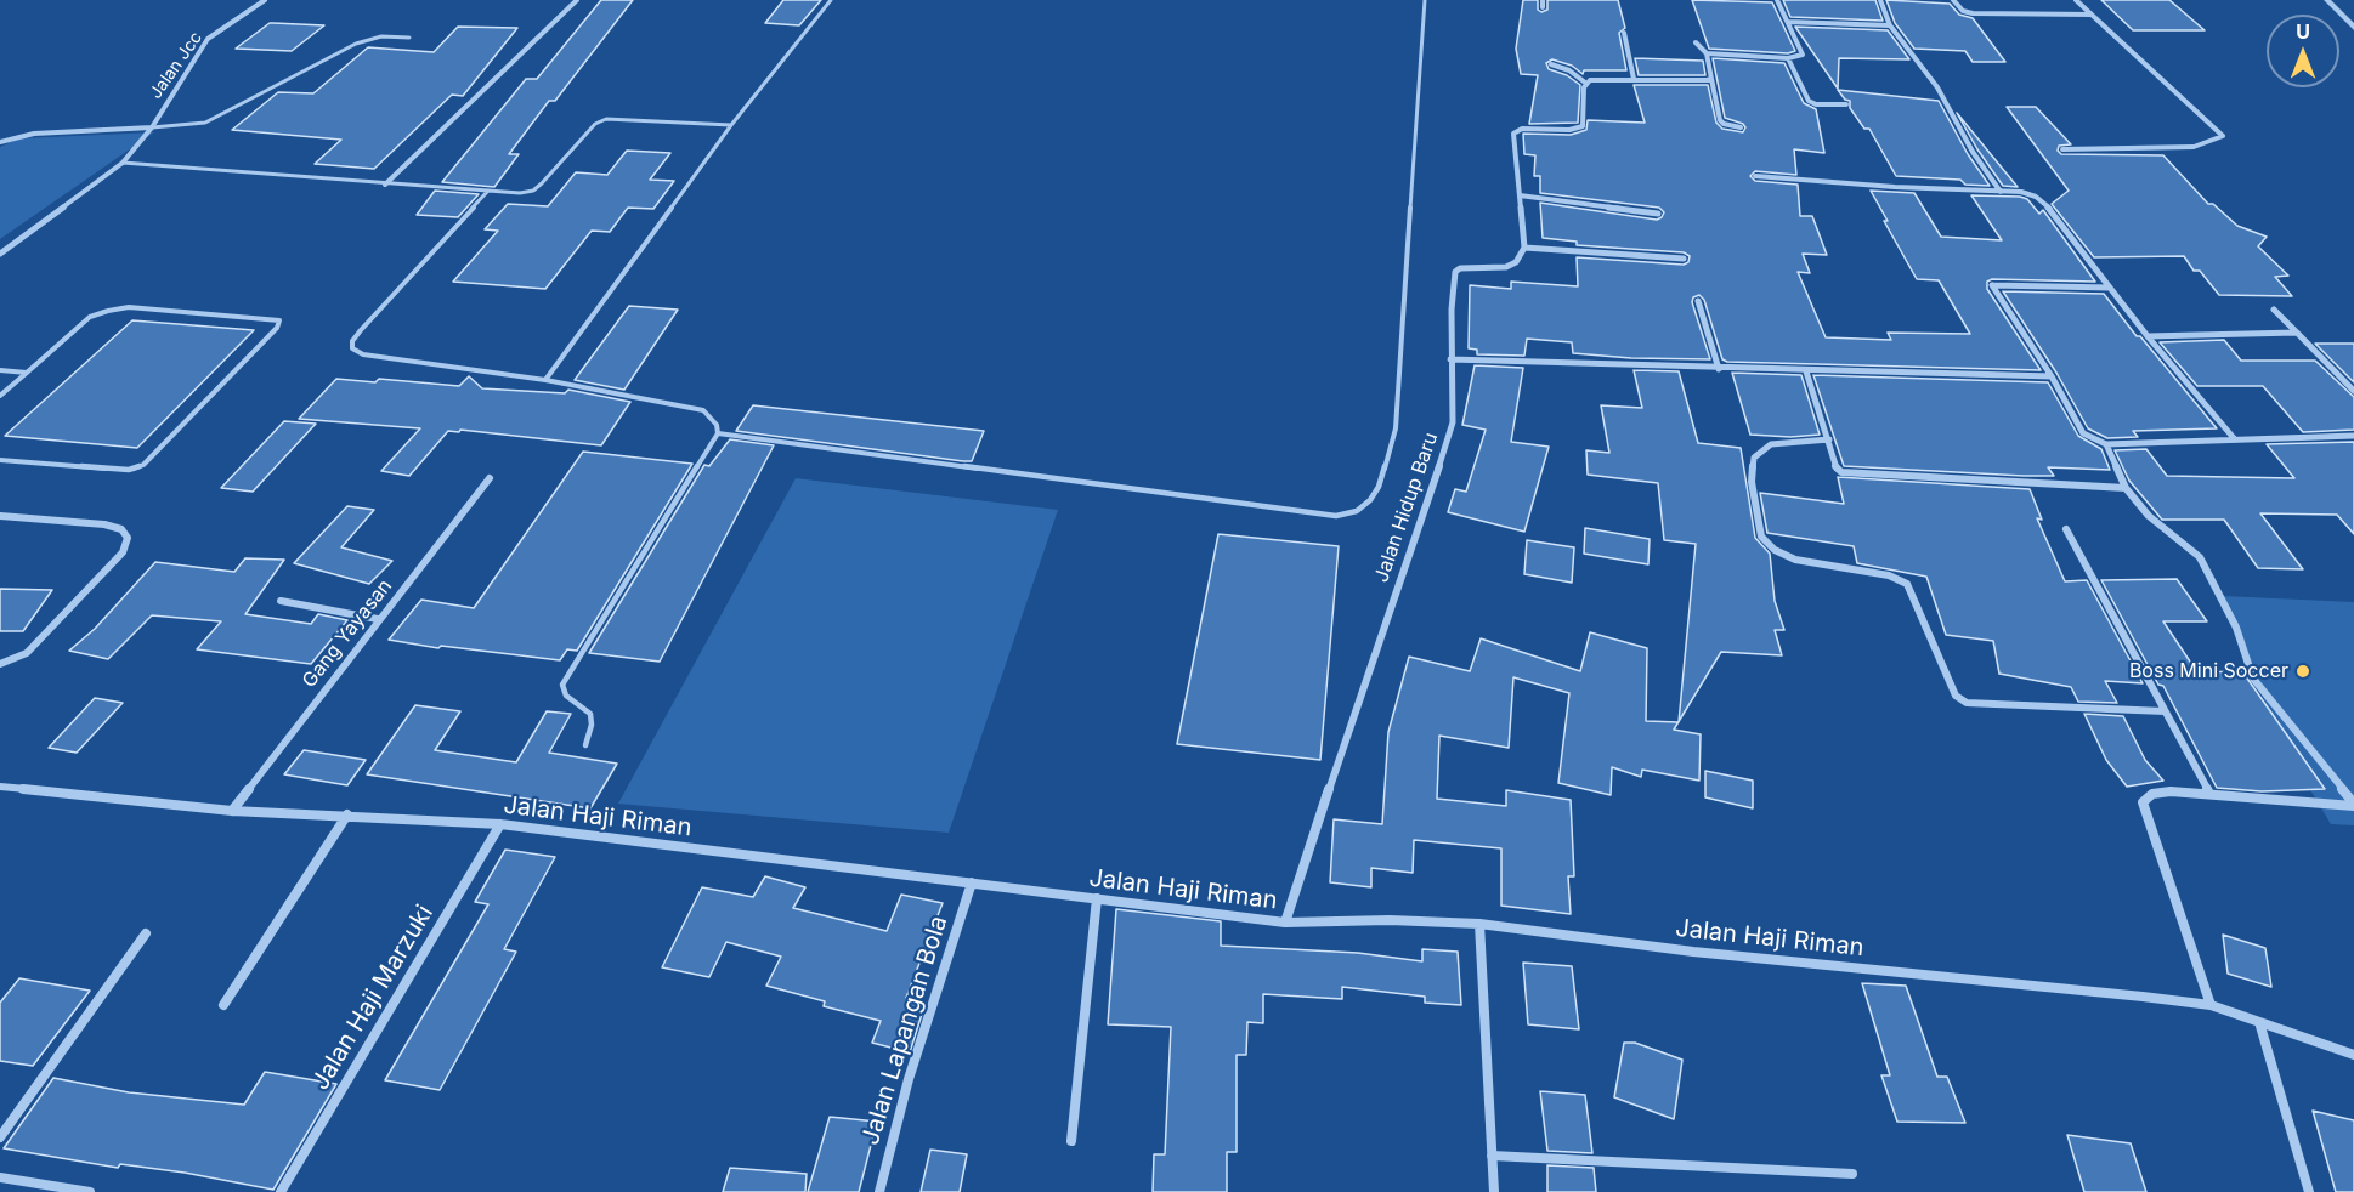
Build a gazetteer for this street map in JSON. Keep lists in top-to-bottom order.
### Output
{
  "streets": {
    "street": [
      "Jalan Jcc",
      "Jalan Hidup Baru",
      "Gang Yayasan",
      "Jalan Haji Riman",
      "Jalan Haji Marzuki",
      "Jalan Lapangan Bola"
    ]
  },
  "crossings": [
    ["Jalan Hidup Baru", "Jalan Haji Riman"],
    ["Gang Yayasan", "Jalan Haji Riman"],
    ["Jalan Haji Riman", "Jalan Haji Marzuki"],
    ["Jalan Haji Riman", "Jalan Lapangan Bola"]
  ],
  "places": ["Boss Mini Soccer"],
  "north": "top"
}
